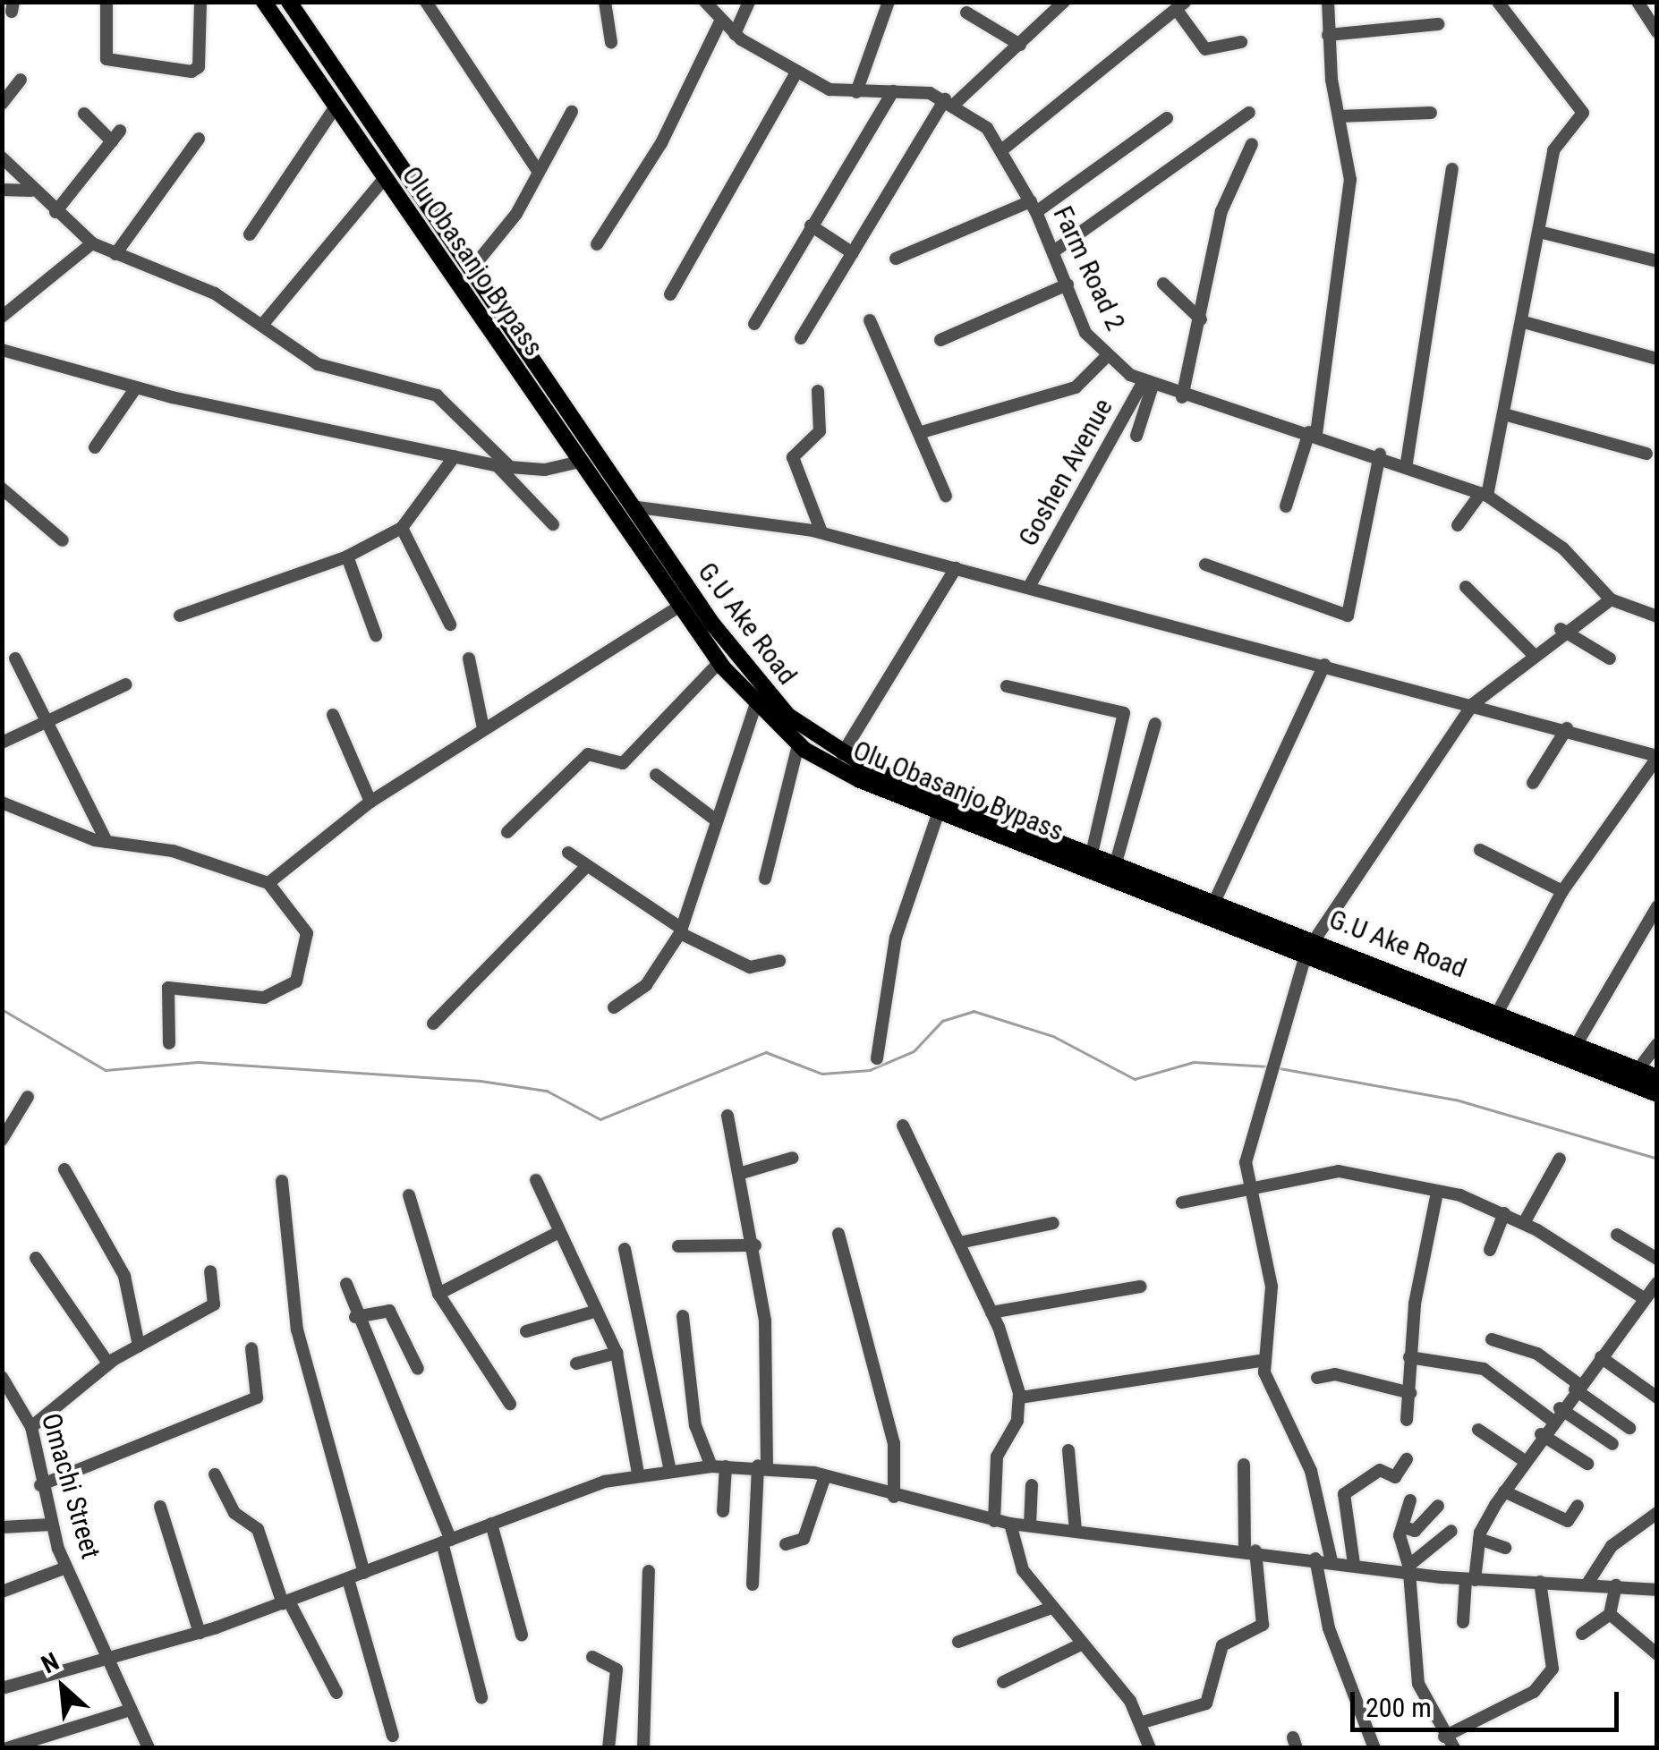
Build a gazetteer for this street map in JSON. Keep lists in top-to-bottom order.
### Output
{
  "streets": {
    "main road": ["Olu Obasanjo Bypass", "G.U Ake Road"],
    "street": ["Farm Road 2", "Goshen Avenue", "Omachi Street"]
  },
  "crossings": [
    ["Olu Obasanjo Bypass", "G.U Ake Road"],
    ["Farm Road 2", "Goshen Avenue"]
  ],
  "scale_bar": "200 m",
  "north": "top left"
}
